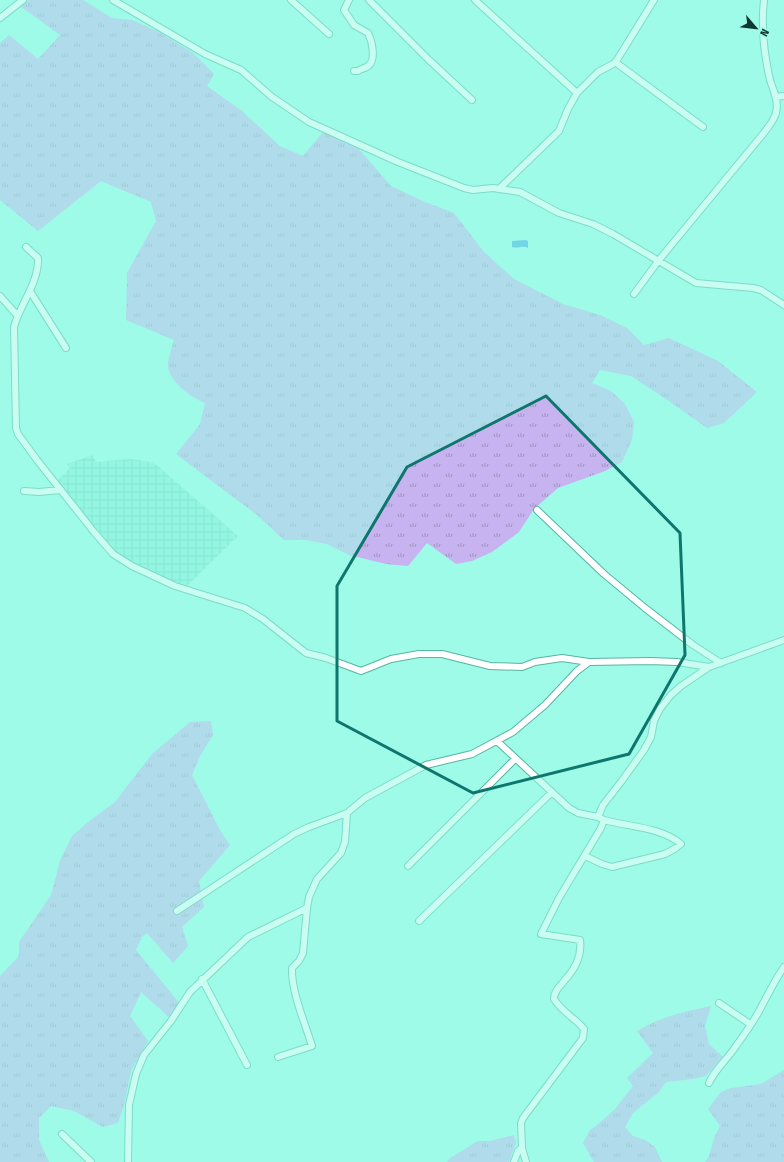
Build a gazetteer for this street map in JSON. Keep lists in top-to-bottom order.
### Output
{
  "north": "bottom right"
}
